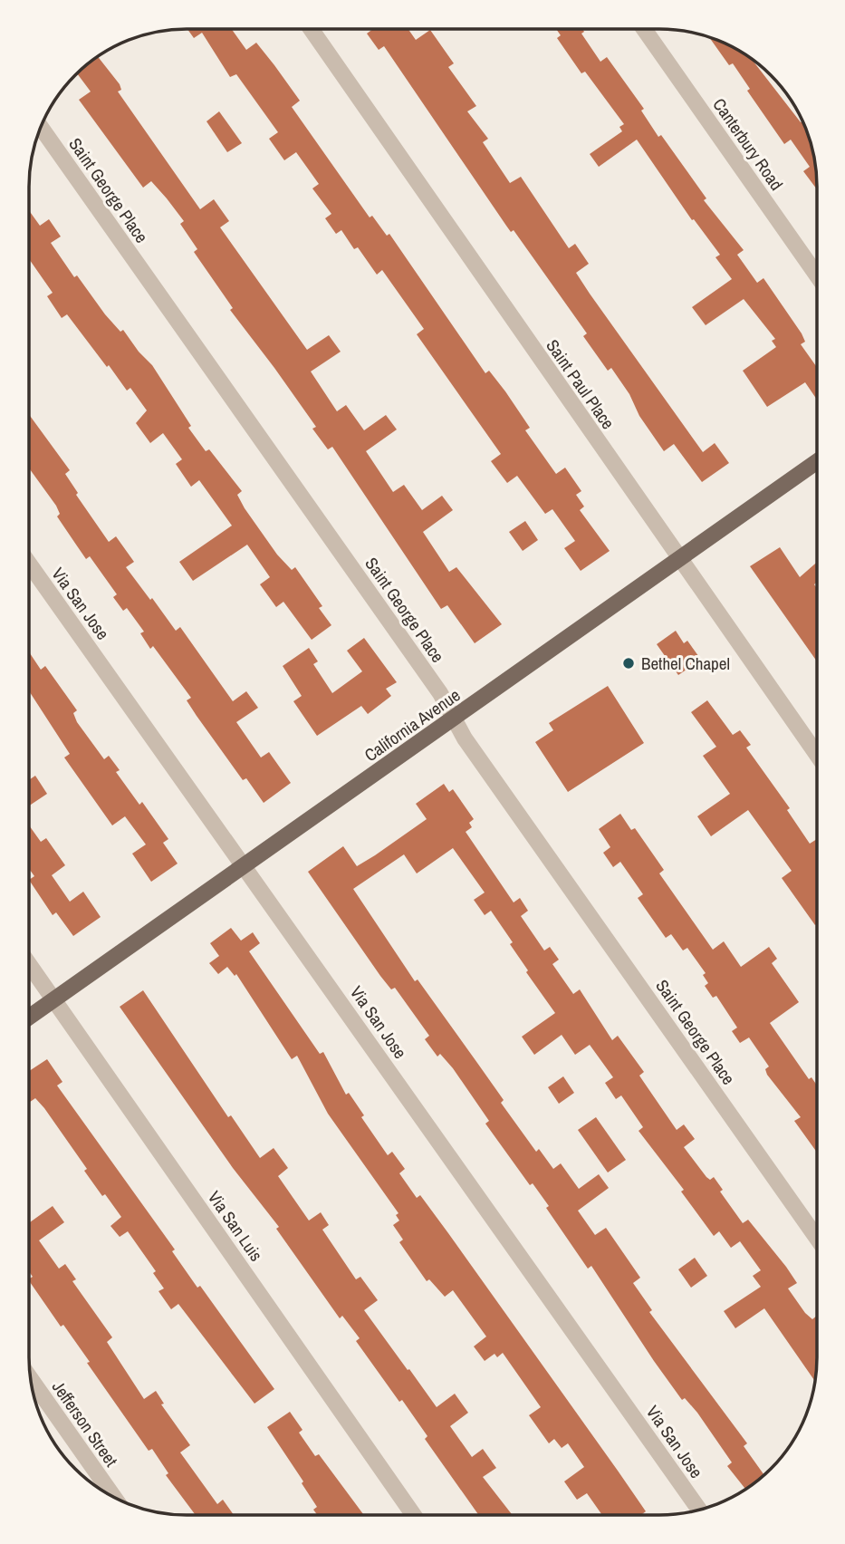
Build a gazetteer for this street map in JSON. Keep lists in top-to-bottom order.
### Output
{
  "streets": {
    "main road": ["California Avenue"],
    "street": [
      "Canterbury Road",
      "Saint George Place",
      "Saint Paul Place",
      "Via San Jose",
      "Via San Luis",
      "Jefferson Street"
    ]
  },
  "crossings": [
    ["Saint George Place", "California Avenue"],
    ["Saint Paul Place", "California Avenue"],
    ["Via San Jose", "California Avenue"],
    ["California Avenue", "Via San Luis"]
  ],
  "places": ["Bethel Chapel"]
}
